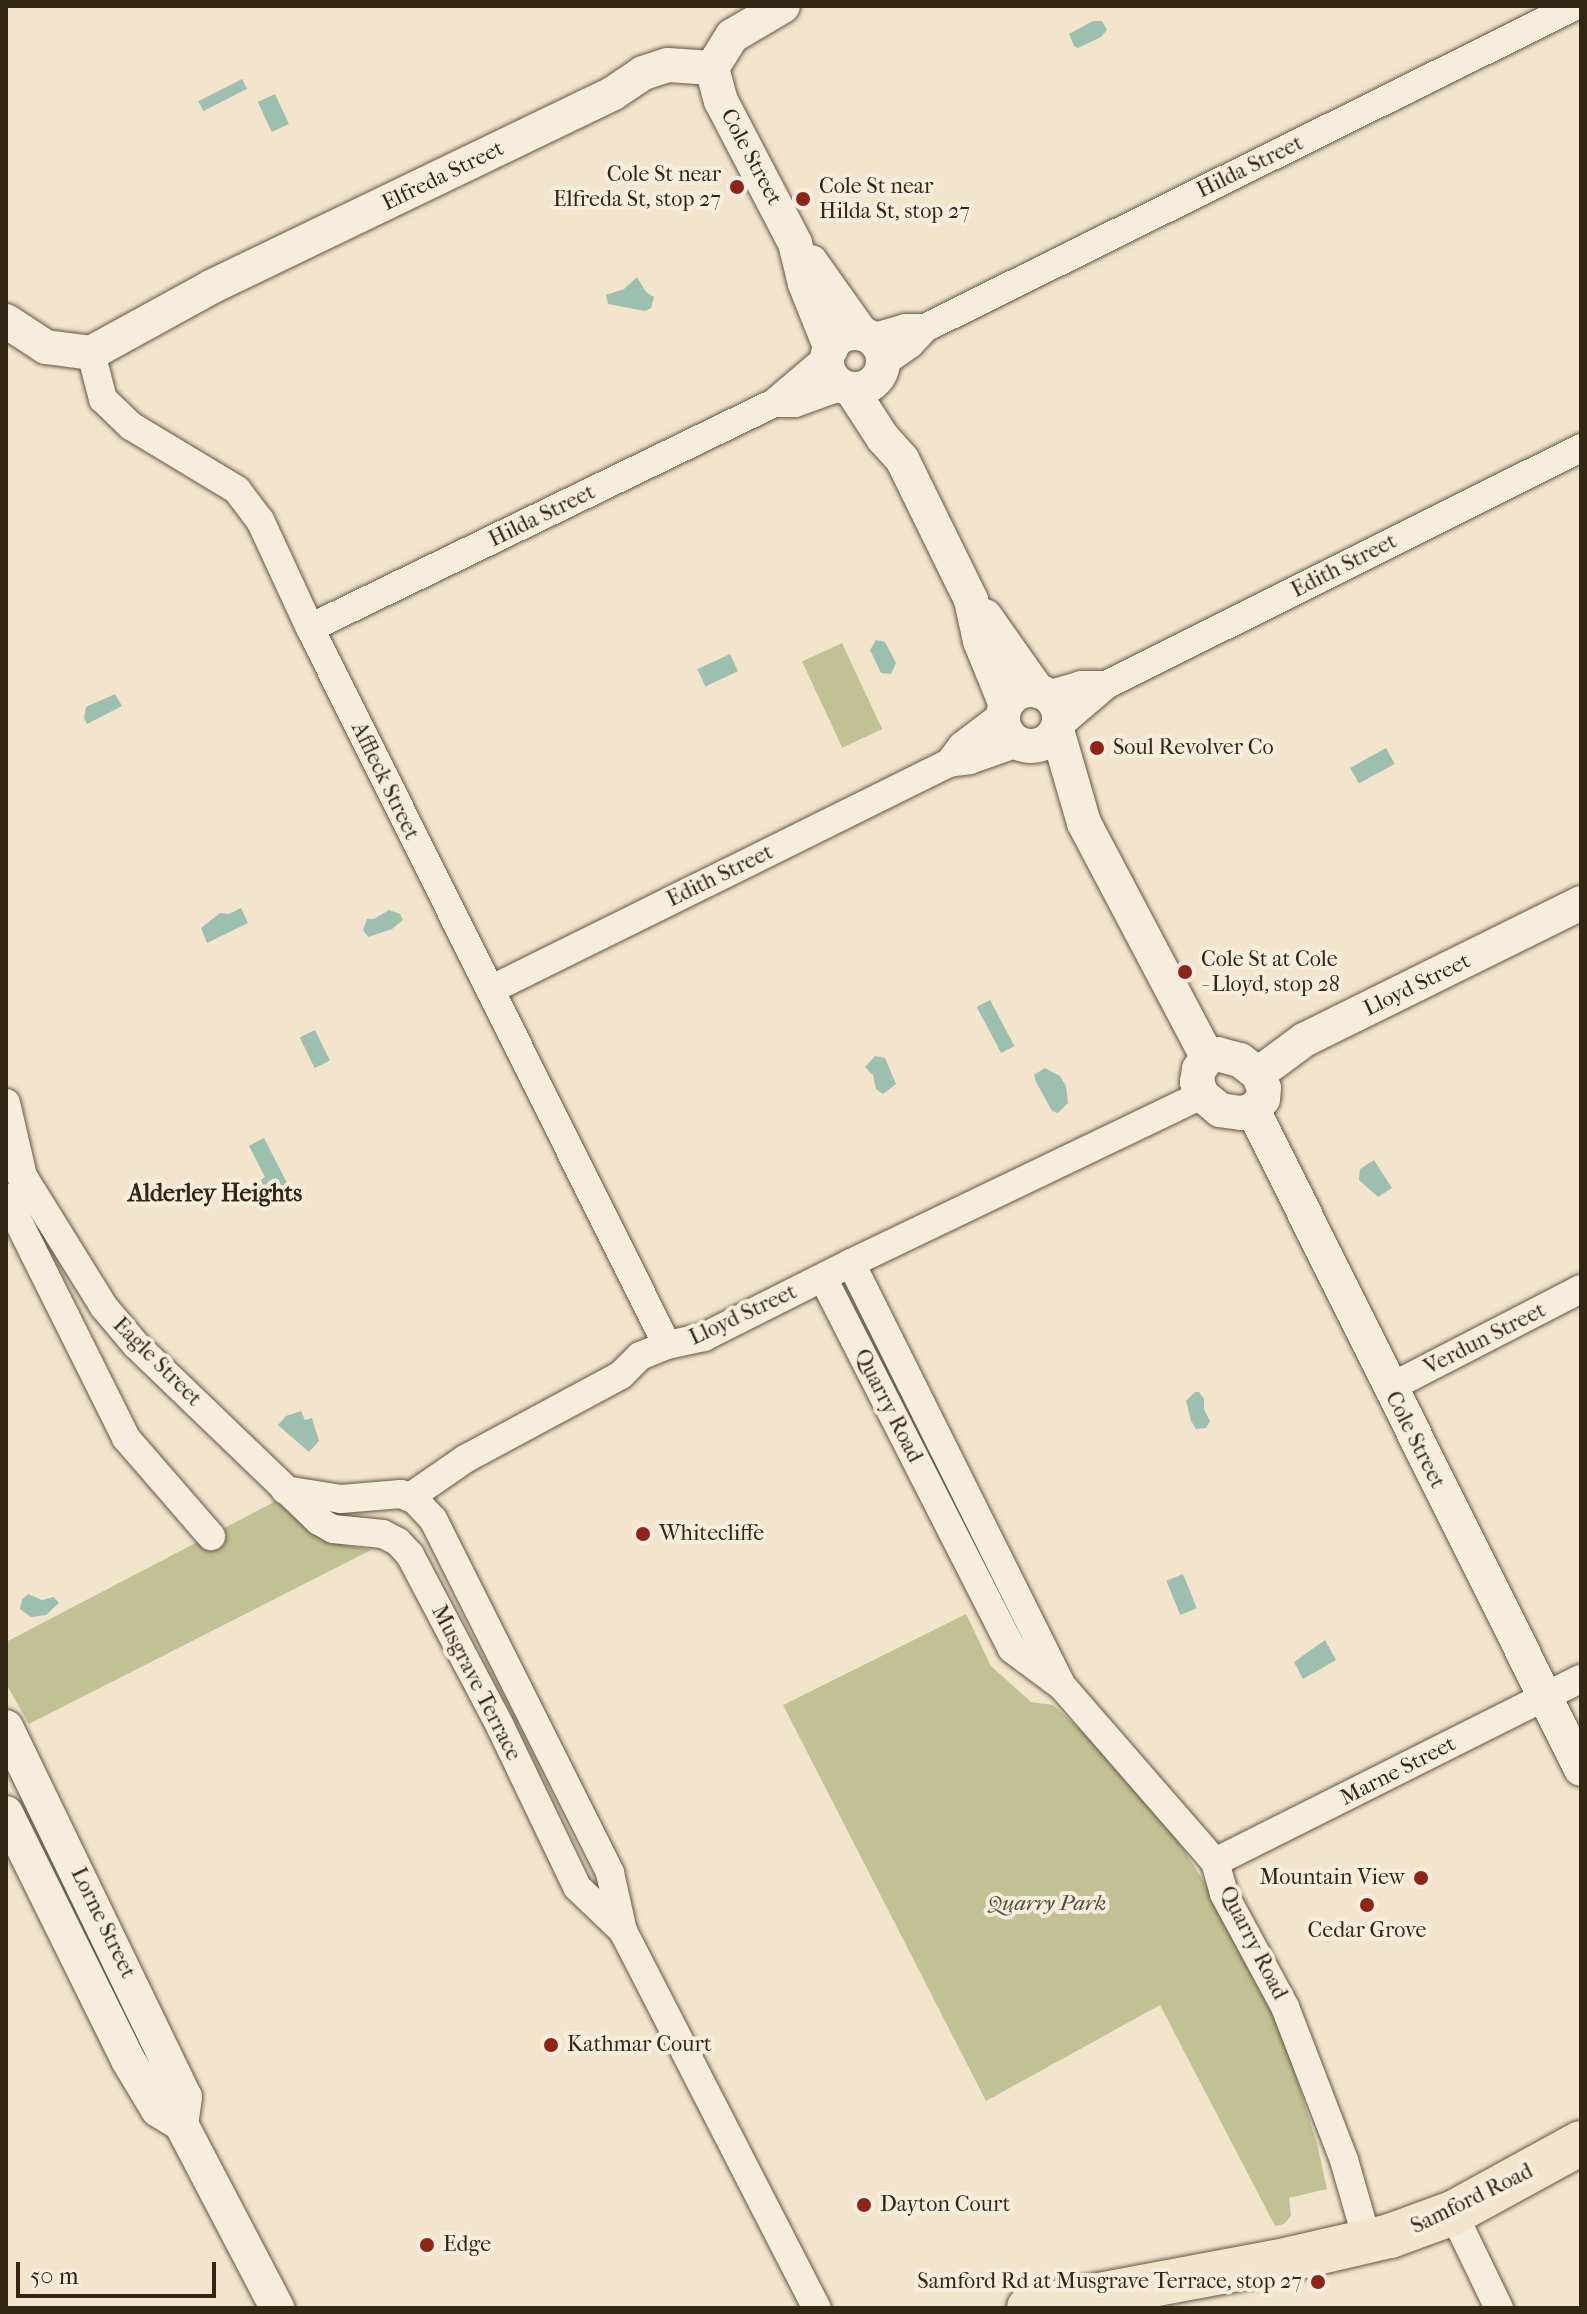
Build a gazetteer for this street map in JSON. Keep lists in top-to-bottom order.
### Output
{
  "streets": {
    "main road": ["Samford Road"],
    "street": [
      "Cole Street",
      "Hilda Street",
      "Elfreda Street",
      "Edith Street",
      "Affleck Street",
      "Lloyd Street",
      "Verdun Street",
      "Eagle Street",
      "Quarry Road",
      "Musgrave Terrace",
      "Marne Street",
      "Lorne Street"
    ]
  },
  "crossings": [
    ["Cole Street", "Hilda Street"],
    ["Cole Street", "Elfreda Street"],
    ["Cole Street", "Edith Street"],
    ["Cole Street", "Lloyd Street"],
    ["Cole Street", "Verdun Street"],
    ["Cole Street", "Marne Street"],
    ["Hilda Street", "Affleck Street"],
    ["Elfreda Street", "Affleck Street"],
    ["Edith Street", "Affleck Street"],
    ["Affleck Street", "Lloyd Street"],
    ["Lloyd Street", "Quarry Road"],
    ["Lloyd Street", "Musgrave Terrace"],
    ["Eagle Street", "Musgrave Terrace"],
    ["Quarry Road", "Marne Street"],
    ["Quarry Road", "Samford Road"]
  ],
  "districts": ["Alderley Heights"],
  "parks": ["Quarry Park"],
  "places": [
    "Cole St near Elfreda St, stop 27",
    "Cole St near Hilda St, stop 27",
    "Soul Revolver Co",
    "Cole St at Cole - Lloyd, stop 28",
    "Whitecliffe",
    "Mountain View",
    "Cedar Grove",
    "Kathmar Court",
    "Dayton Court",
    "Edge",
    "Samford Rd at Musgrave Terrace, stop 27"
  ],
  "scale_bar": "50 m"
}
